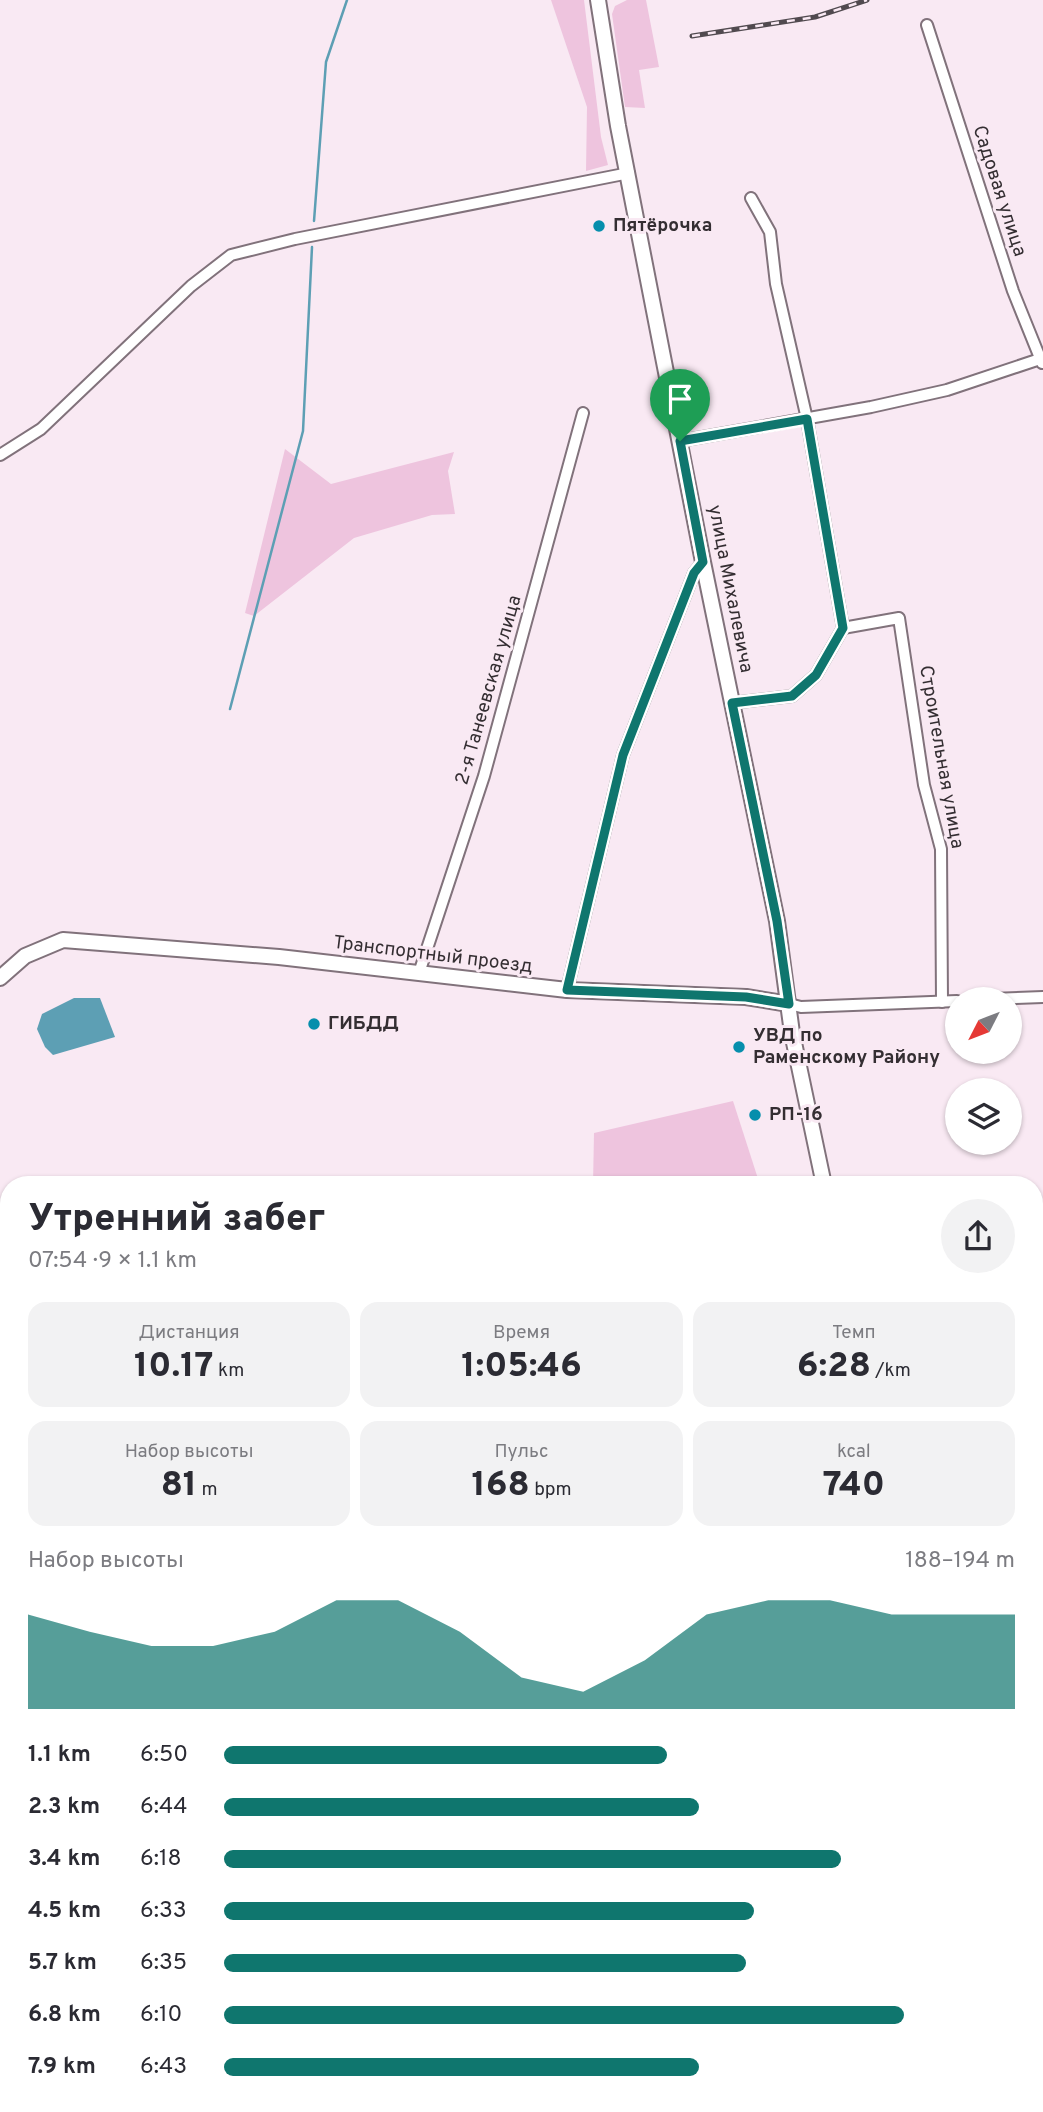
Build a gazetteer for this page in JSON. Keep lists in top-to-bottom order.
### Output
{
  "streets": {
    "street": [
      "Садовая улица",
      "улица Михалевича",
      "2-я Танеевская улица",
      "Строительная улица",
      "Транспортный проезд"
    ]
  },
  "crossings": [
    ["улица Михалевича", "Транспортный проезд"],
    ["2-я Танеевская улица", "Транспортный проезд"],
    ["Строительная улица", "Транспортный проезд"]
  ],
  "places": [
    "Пятёрочка",
    "ГИБДД",
    "УВД по Раменскому Району",
    "РП-16"
  ],
  "north": "bottom left",
  "page": {
    "heading": ["Утренний забег", "07:54 · 9 × 1.1 km"],
    "stats": [
      ["Дистанция", "10.17 km"],
      ["Время", "1:05:46"],
      ["Темп", "6:28 /km"],
      ["Набор высоты", "81 m"],
      ["Пульс", "168 bpm"],
      ["kcal", "740"]
    ],
    "chart": ["Набор высоты", "188–194 m"],
    "list": [
      {
        "name": "1.1 km",
        "note": "6:50"
      },
      {
        "name": "2.3 km",
        "note": "6:44"
      },
      {
        "name": "3.4 km",
        "note": "6:18"
      },
      {
        "name": "4.5 km",
        "note": "6:33"
      },
      {
        "name": "5.7 km",
        "note": "6:35"
      },
      {
        "name": "6.8 km",
        "note": "6:10"
      },
      {
        "name": "7.9 km",
        "note": "6:43"
      }
    ]
  }
}
